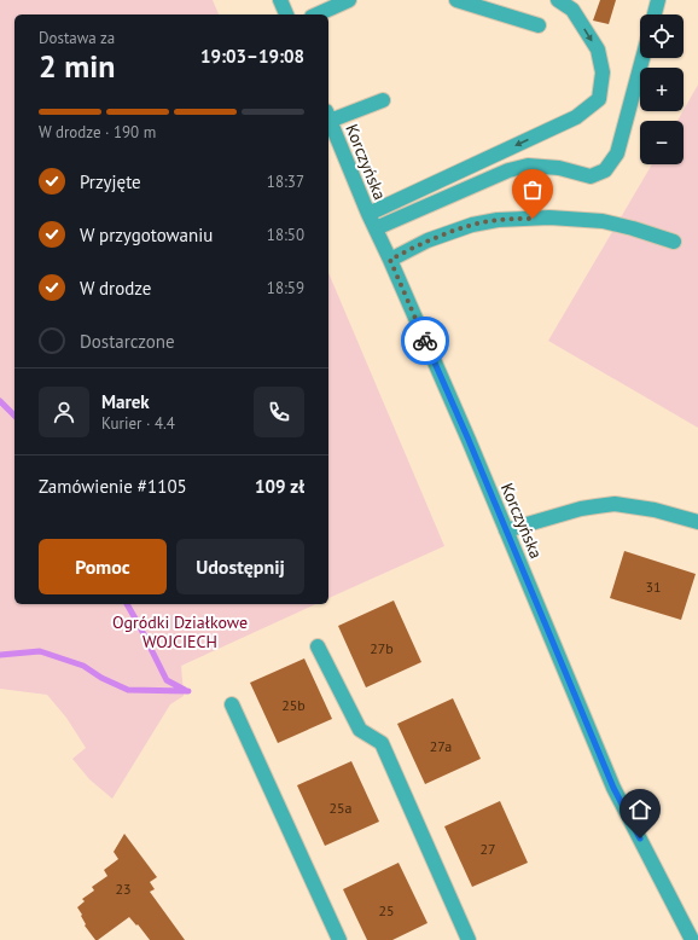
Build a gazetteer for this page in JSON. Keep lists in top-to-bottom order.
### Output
{
  "streets": {
    "street": ["Korczyńska"]
  },
  "parks": ["Ogródki Działkowe WOJCIECH"],
  "house_numbers": [
    "31",
    "27b",
    "25b",
    "27a",
    "25a",
    "27",
    "23",
    "25"
  ],
  "page": {
    "map_buttons": ["+", "−"],
    "heading": ["2 min", "Dostawa za", "19:03–19:08"],
    "panel": [
      "Marek",
      "Kurier · 4.4",
      "Zamówienie #1105",
      "109 zł"
    ],
    "bar": "W drodze · 190 m",
    "list": [
      ["Przyjęte", "18:37"],
      ["W przygotowaniu", "18:50"],
      ["W drodze", "18:59"],
      "Dostarczone"
    ],
    "buttons": ["Pomoc", "Udostępnij"]
  }
}
